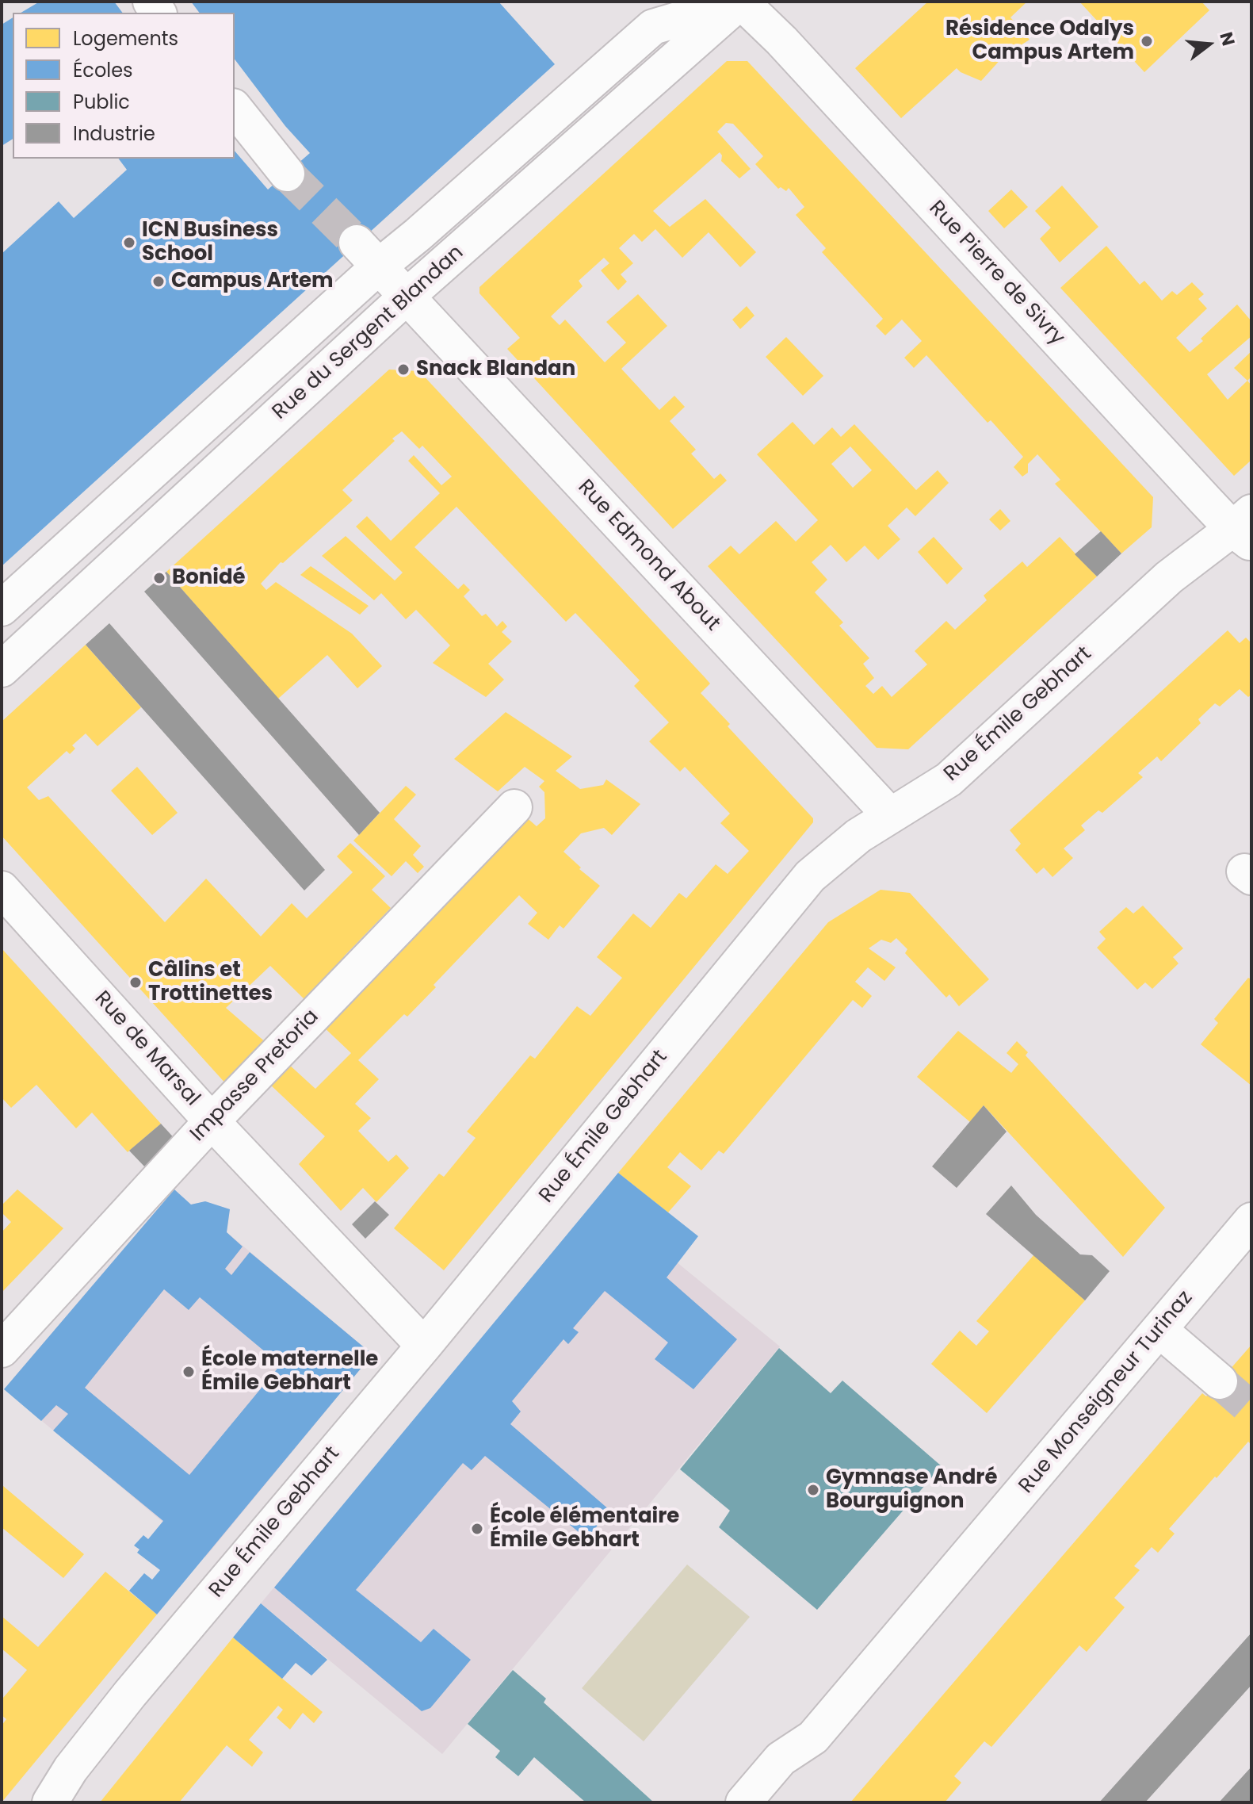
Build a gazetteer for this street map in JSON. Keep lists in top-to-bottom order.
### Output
{
  "streets": {
    "street": [
      "Rue Pierre de Sivry",
      "Rue du Sergent Blandan",
      "Rue Edmond About",
      "Rue Émile Gebhart",
      "Rue de Marsal",
      "Impasse Pretoria",
      "Rue Monseigneur Turinaz"
    ]
  },
  "crossings": [
    ["Rue Pierre de Sivry", "Rue du Sergent Blandan"],
    ["Rue Pierre de Sivry", "Rue Émile Gebhart"],
    ["Rue du Sergent Blandan", "Rue Edmond About"],
    ["Rue Edmond About", "Rue Émile Gebhart"],
    ["Rue Émile Gebhart", "Rue de Marsal"],
    ["Rue de Marsal", "Impasse Pretoria"]
  ],
  "places": [
    "Résidence Odalys Campus Artem",
    "ICN Business School",
    "Campus Artem",
    "Snack Blandan",
    "Bonidé",
    "Câlins et Trottinettes",
    "École maternelle Émile Gebhart",
    "Gymnase André Bourguignon",
    "École élémentaire Émile Gebhart"
  ],
  "legend": [
    "Logements",
    "Écoles",
    "Public",
    "Industrie"
  ],
  "north": "right"
}
